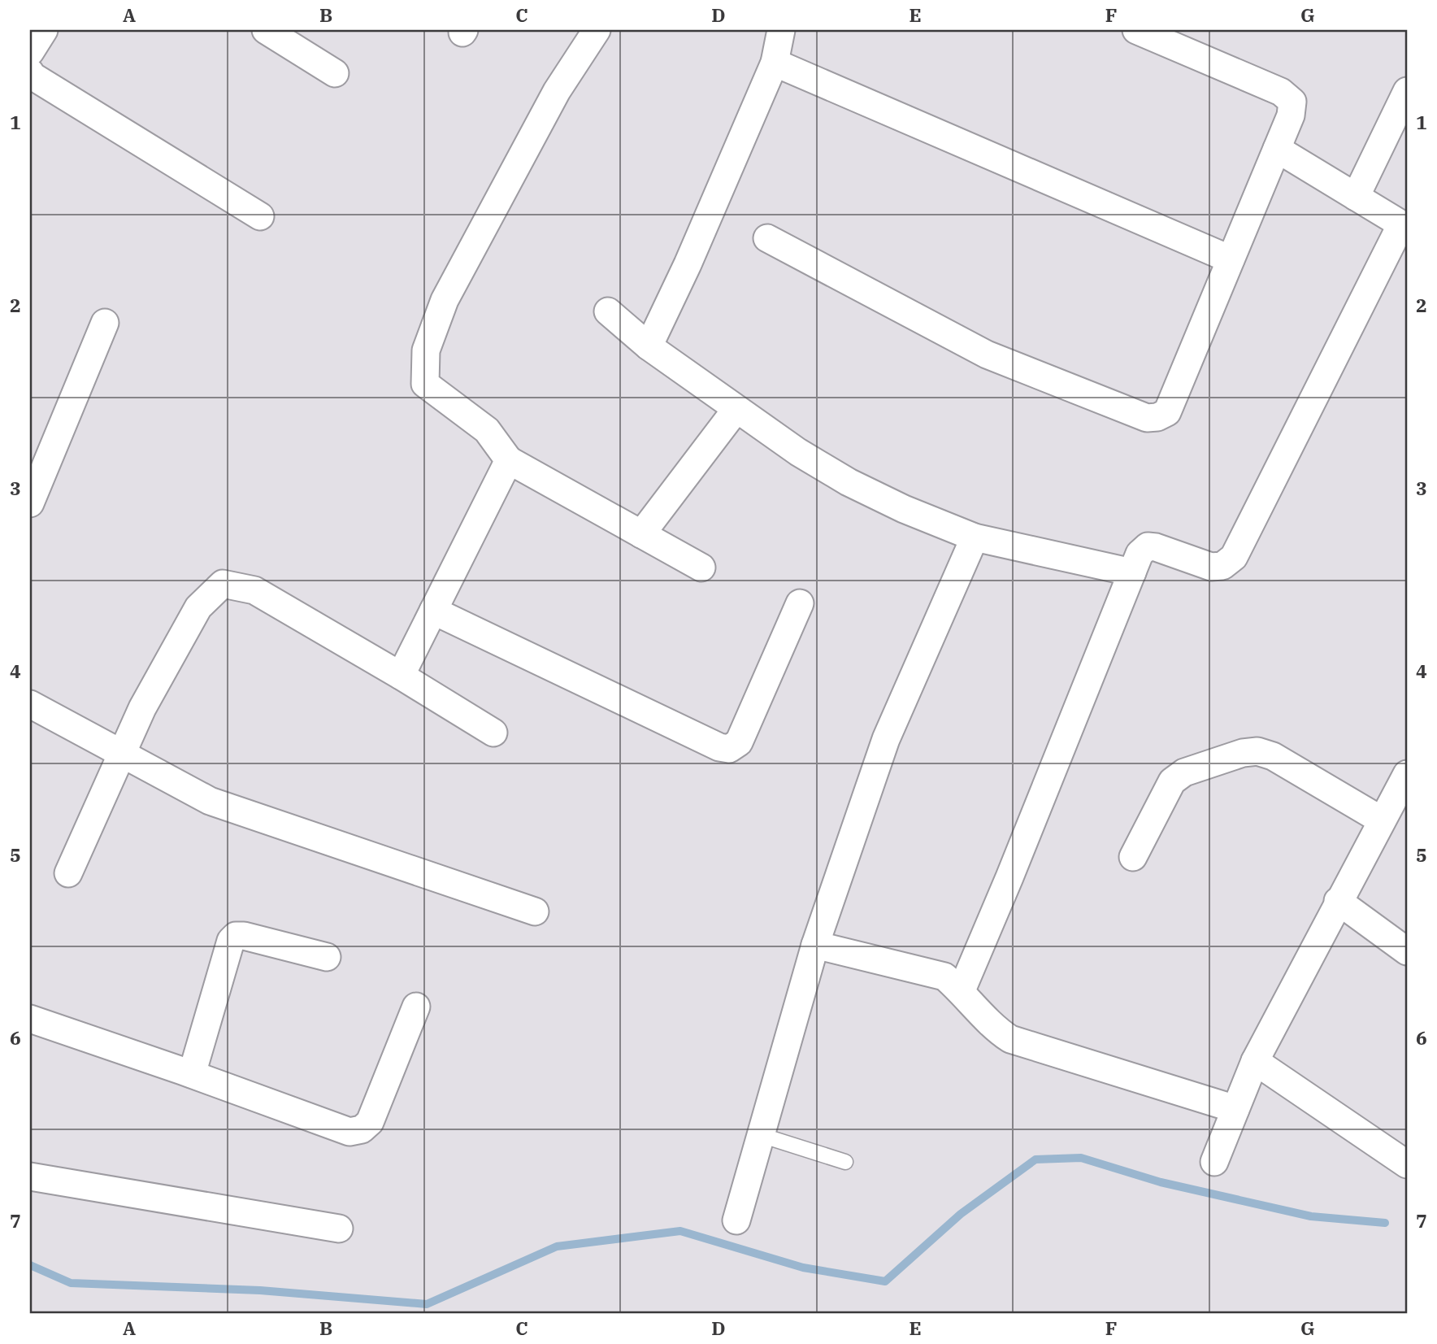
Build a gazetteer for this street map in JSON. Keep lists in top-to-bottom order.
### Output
{
  "grid": {
    "columns": [
      "A",
      "B",
      "C",
      "D",
      "E",
      "F",
      "G"
    ],
    "rows": [
      "1",
      "2",
      "3",
      "4",
      "5",
      "6",
      "7"
    ]
  }
}
